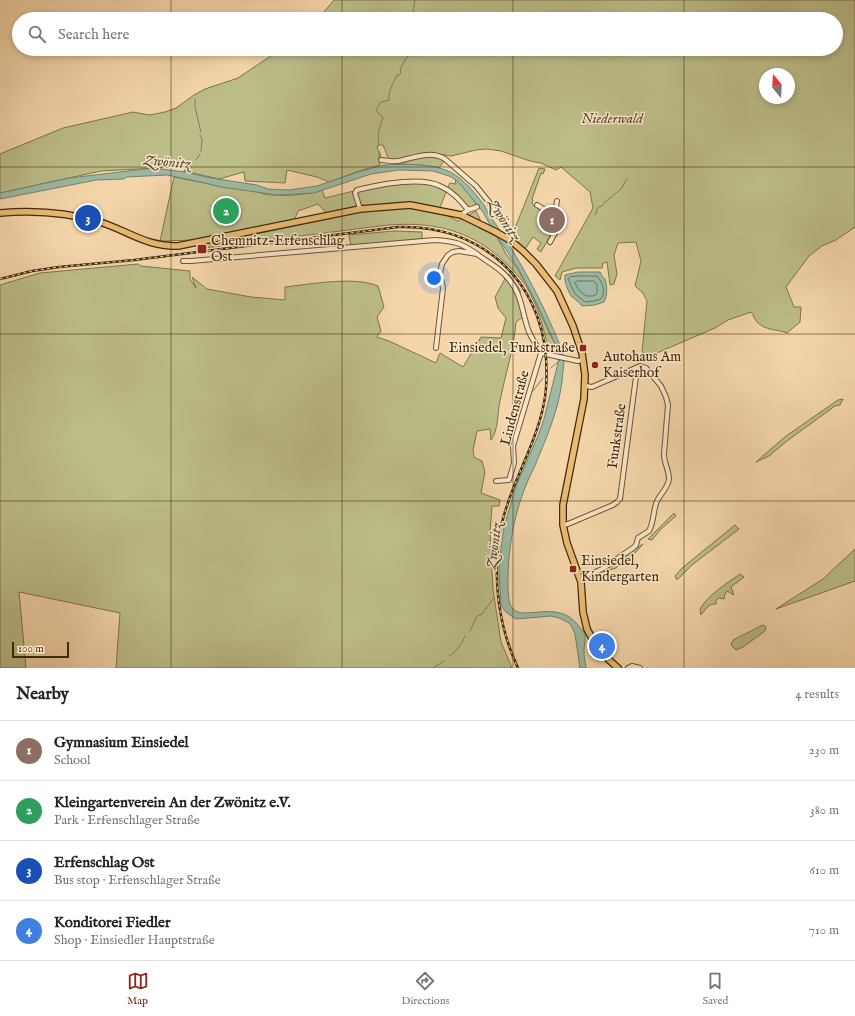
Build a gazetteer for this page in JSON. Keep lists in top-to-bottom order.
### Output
{
  "streets": {
    "street": ["Lindenstraße", "Funkstraße"]
  },
  "water": ["Zwönitz"],
  "parks": ["Niederwald"],
  "places": {
    "transit": ["Chemnitz-Erfenschlag Ost", "Einsiedel, Funkstraße", "Einsiedel, Kindergarten"],
    "other": ["Autohaus Am Kaiserhof"]
  },
  "scale_bar": "100 m",
  "north": "top",
  "page": {
    "search": "Search here",
    "pins": [
      "2",
      "3",
      "1",
      "4"
    ],
    "scale": "100 m",
    "heading": ["Nearby", "4 results"],
    "list": [
      {
        "mark": "1",
        "name": "Gymnasium Einsiedel",
        "note": "School",
        "value": "230 m"
      },
      {
        "mark": "2",
        "name": "Kleingartenverein An der Zwönitz e.V.",
        "note": "Park · Erfenschlager Straße",
        "value": "380 m"
      },
      {
        "mark": "3",
        "name": "Erfenschlag Ost",
        "note": "Bus stop · Erfenschlager Straße",
        "value": "610 m"
      },
      {
        "mark": "4",
        "name": "Konditorei Fiedler",
        "note": "Shop · Einsiedler Hauptstraße",
        "value": "710 m"
      }
    ],
    "nav": ["Map", "Directions", "Saved"]
  }
}
